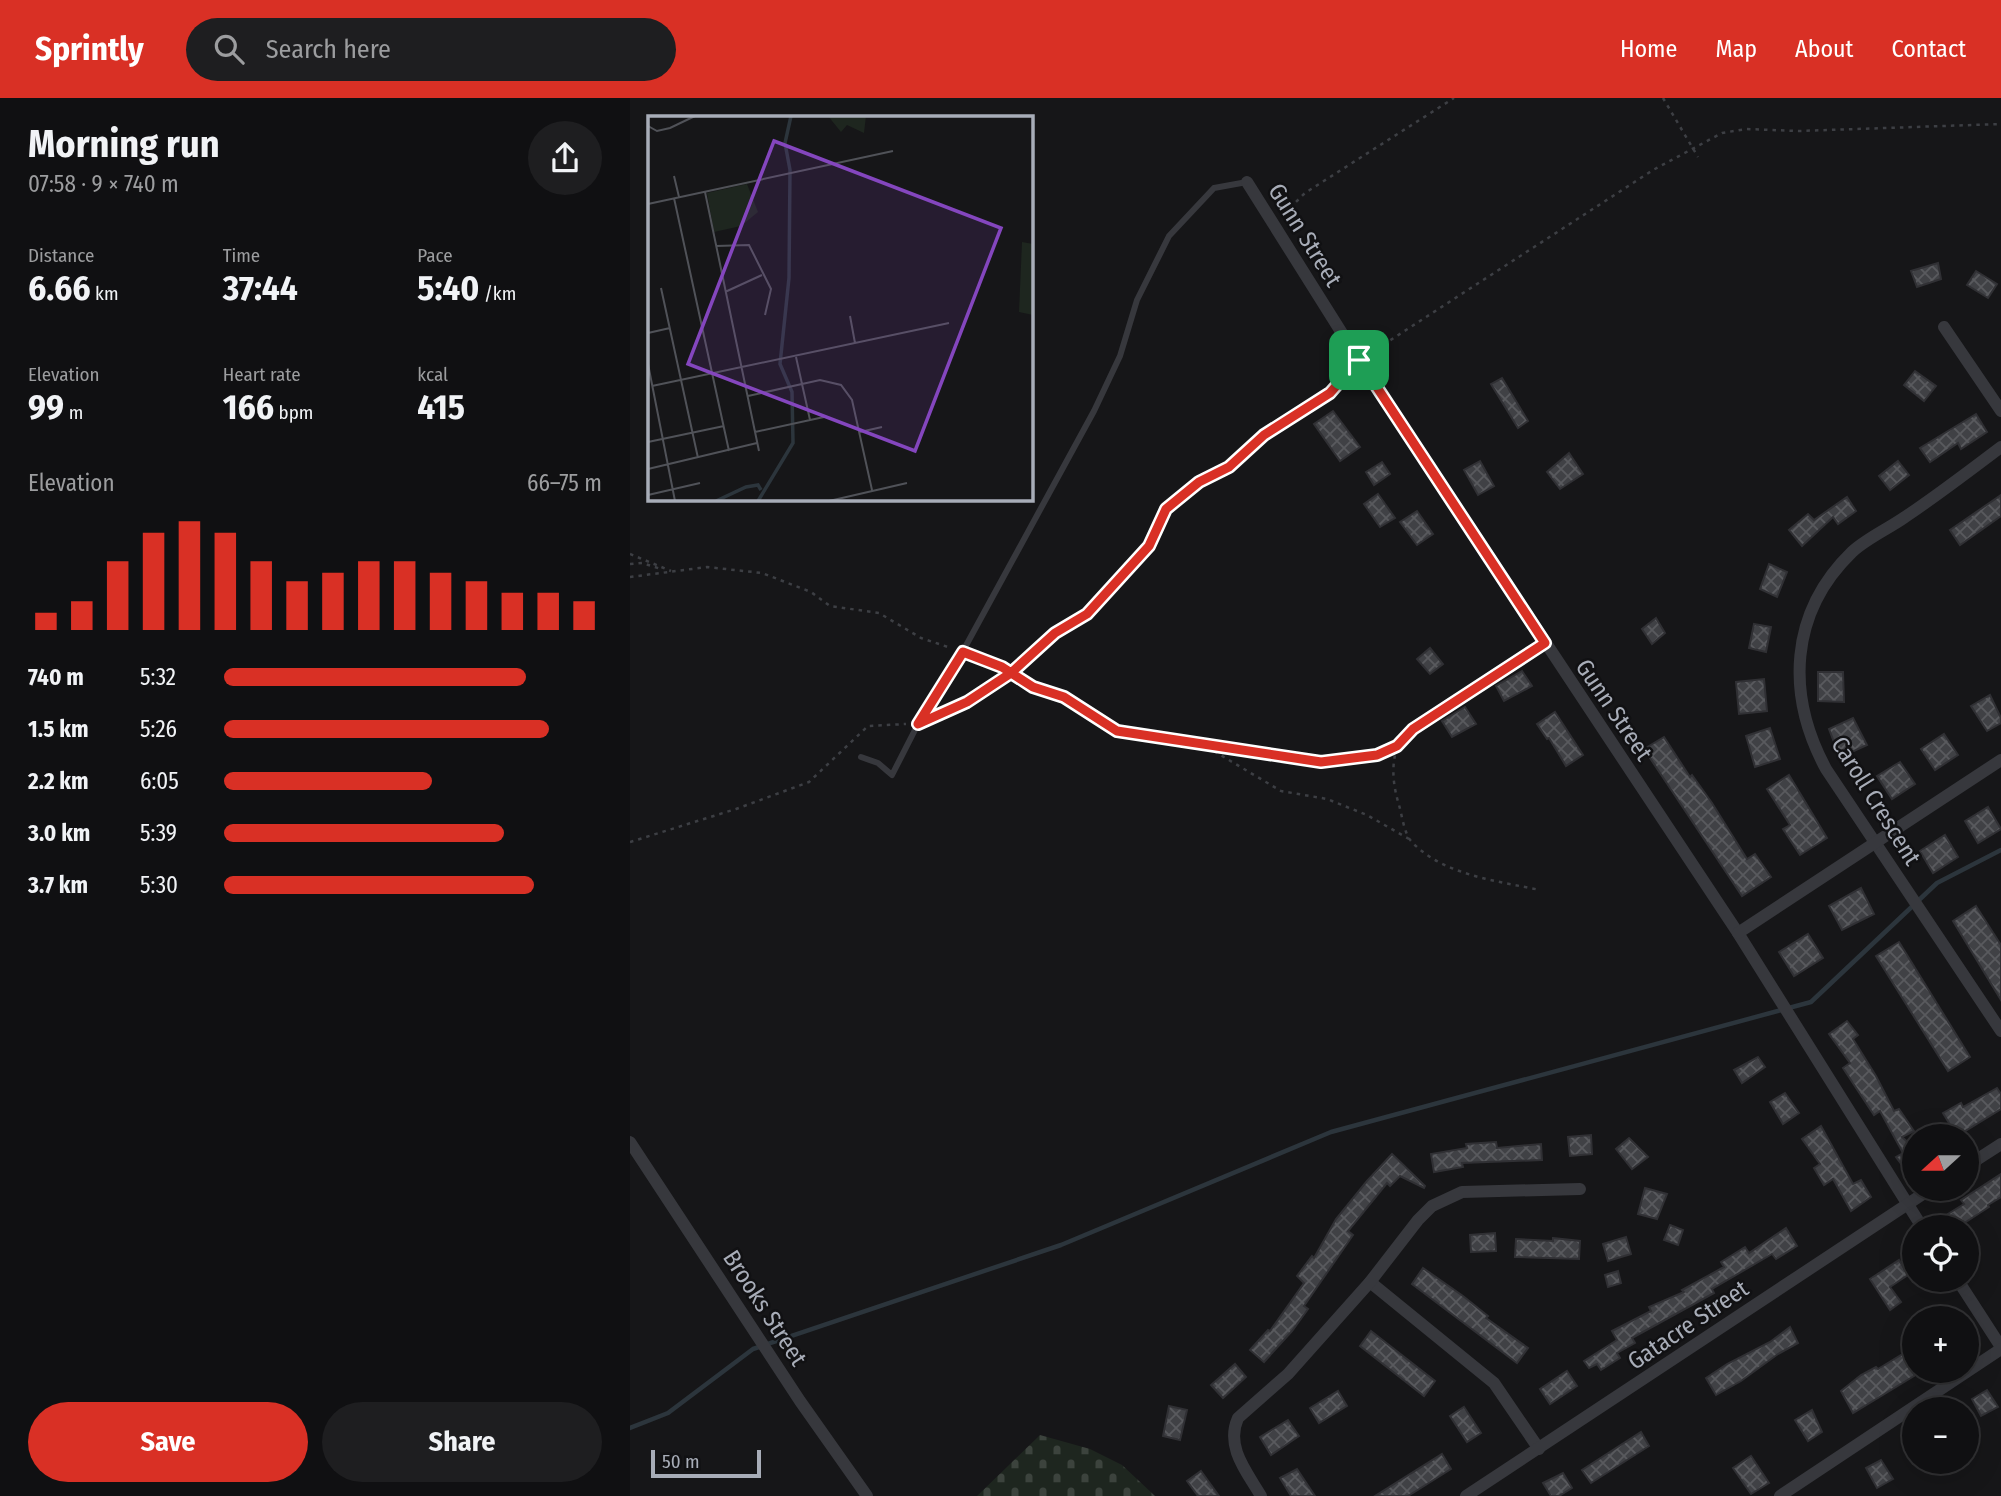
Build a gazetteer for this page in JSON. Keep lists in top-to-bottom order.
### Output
{
  "streets": {
    "street": [
      "Gunn Street",
      "Caroll Crescent",
      "Brooks Street",
      "Gatacre Street"
    ]
  },
  "crossings": [
    ["Gunn Street", "Gatacre Street"]
  ],
  "scale_bar": "50 m",
  "north": "left",
  "page": {
    "header": "Sprintly",
    "search": "Search here",
    "nav": [
      "Home",
      "Map",
      "About",
      "Contact"
    ],
    "heading": ["Morning run", "07:58 · 9 × 740 m"],
    "stats": [
      ["Distance", "6.66 km"],
      ["Time", "37:44"],
      ["Pace", "5:40 /km"],
      ["Elevation", "99 m"],
      ["Heart rate", "166 bpm"],
      ["kcal", "415"]
    ],
    "chart": ["Elevation", "66–75 m"],
    "list": [
      {
        "name": "740 m",
        "note": "5:32"
      },
      {
        "name": "1.5 km",
        "note": "5:26"
      },
      {
        "name": "2.2 km",
        "note": "6:05"
      },
      {
        "name": "3.0 km",
        "note": "5:39"
      },
      {
        "name": "3.7 km",
        "note": "5:30"
      }
    ],
    "map_buttons": ["+", "−"],
    "buttons": ["Save", "Share"],
    "scale": "50 m"
  }
}
